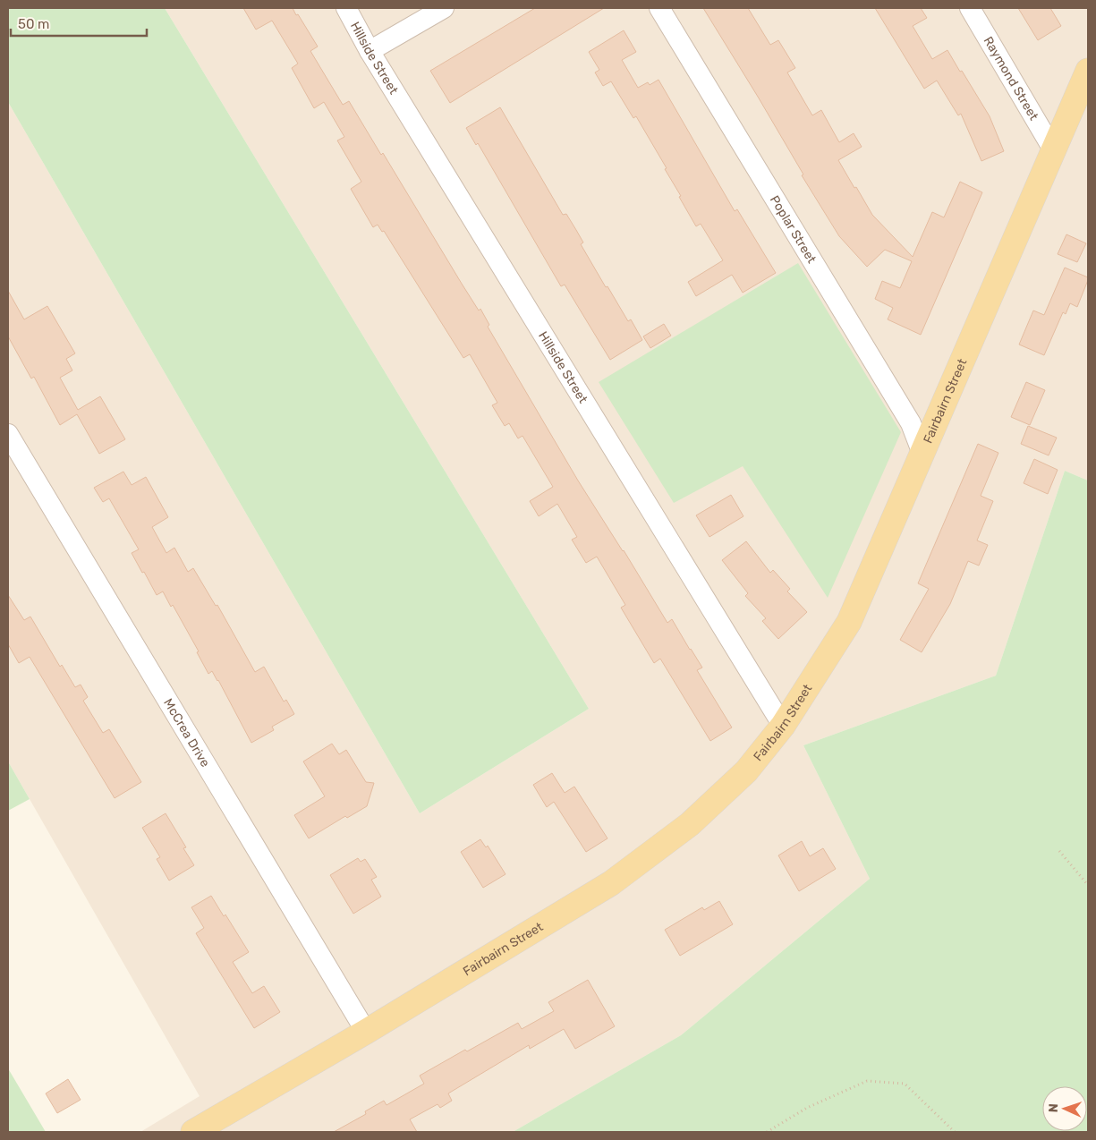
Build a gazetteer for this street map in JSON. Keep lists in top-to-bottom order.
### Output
{
  "streets": {
    "main road": ["Fairbairn Street"],
    "street": [
      "Hillside Street",
      "Raymond Street",
      "Poplar Street",
      "McCrea Drive"
    ]
  },
  "crossings": [
    ["Hillside Street", "Fairbairn Street"],
    ["Raymond Street", "Fairbairn Street"],
    ["Poplar Street", "Fairbairn Street"],
    ["Fairbairn Street", "McCrea Drive"]
  ],
  "scale_bar": "50 m",
  "north": "left"
}
